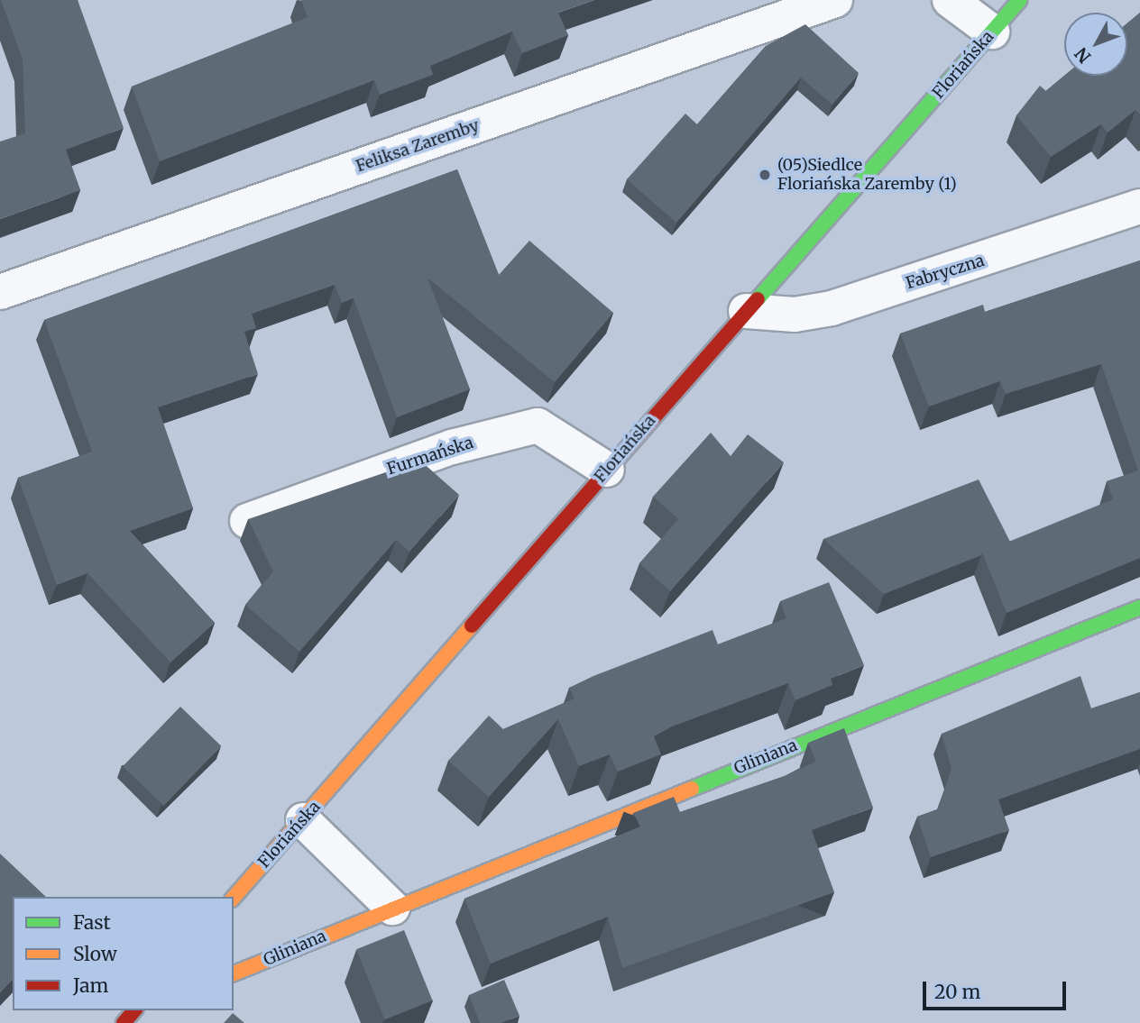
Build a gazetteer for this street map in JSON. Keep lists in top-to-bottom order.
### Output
{
  "streets": {
    "street": [
      "Floriańska",
      "Feliksa Zaremby",
      "Fabryczna",
      "Furmańska",
      "Gliniana"
    ]
  },
  "crossings": [
    ["Floriańska", "Fabryczna"],
    ["Floriańska", "Furmańska"]
  ],
  "places": ["(05)Siedlce Floriańska Zaremby (1)"],
  "legend": ["Fast", "Slow", "Jam"],
  "scale_bar": "20 m",
  "north": "bottom left"
}
